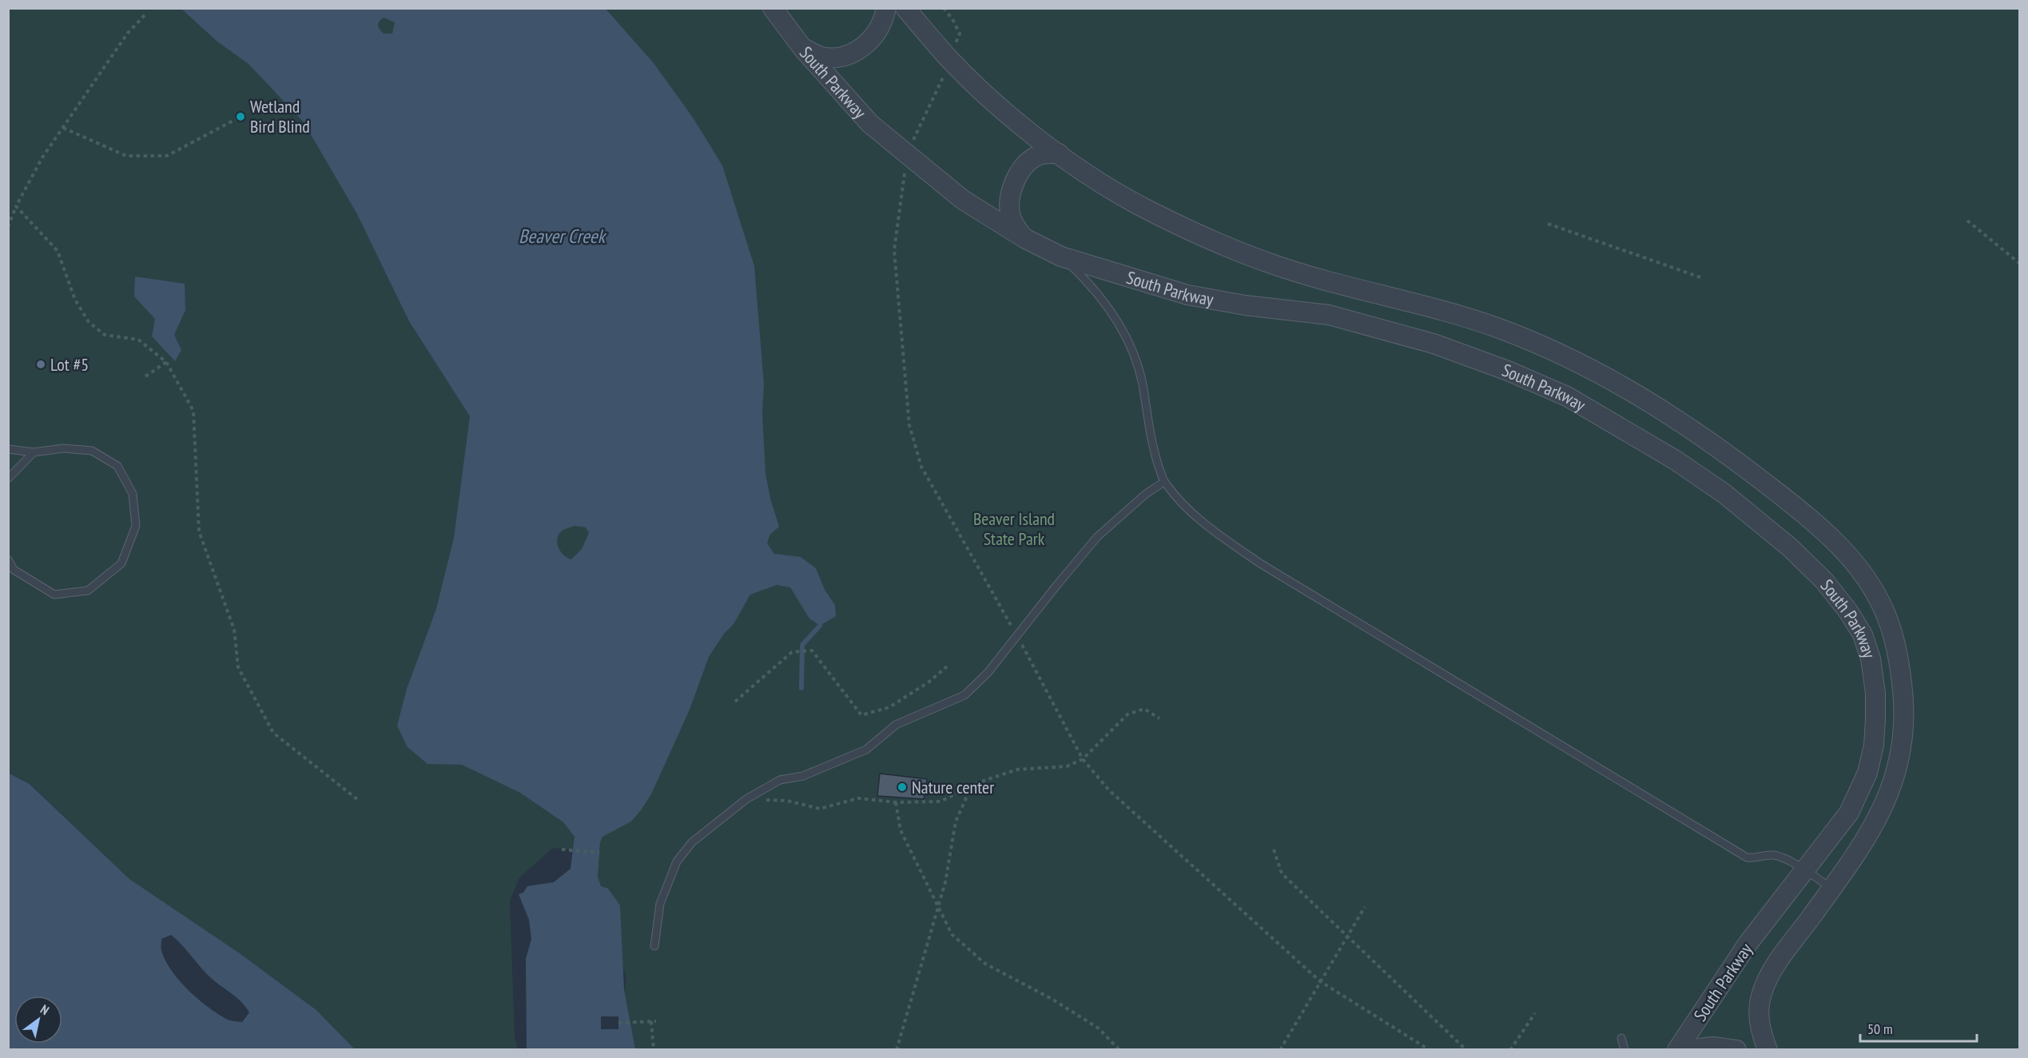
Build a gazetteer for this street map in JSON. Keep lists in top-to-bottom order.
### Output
{
  "streets": {
    "street": ["South Parkway"]
  },
  "water": ["Beaver Creek"],
  "parks": ["Beaver Island State Park"],
  "places": ["Wetland Bird Blind", "Lot #5", "Nature center"],
  "scale_bar": "50 m",
  "north": "top right"
}
